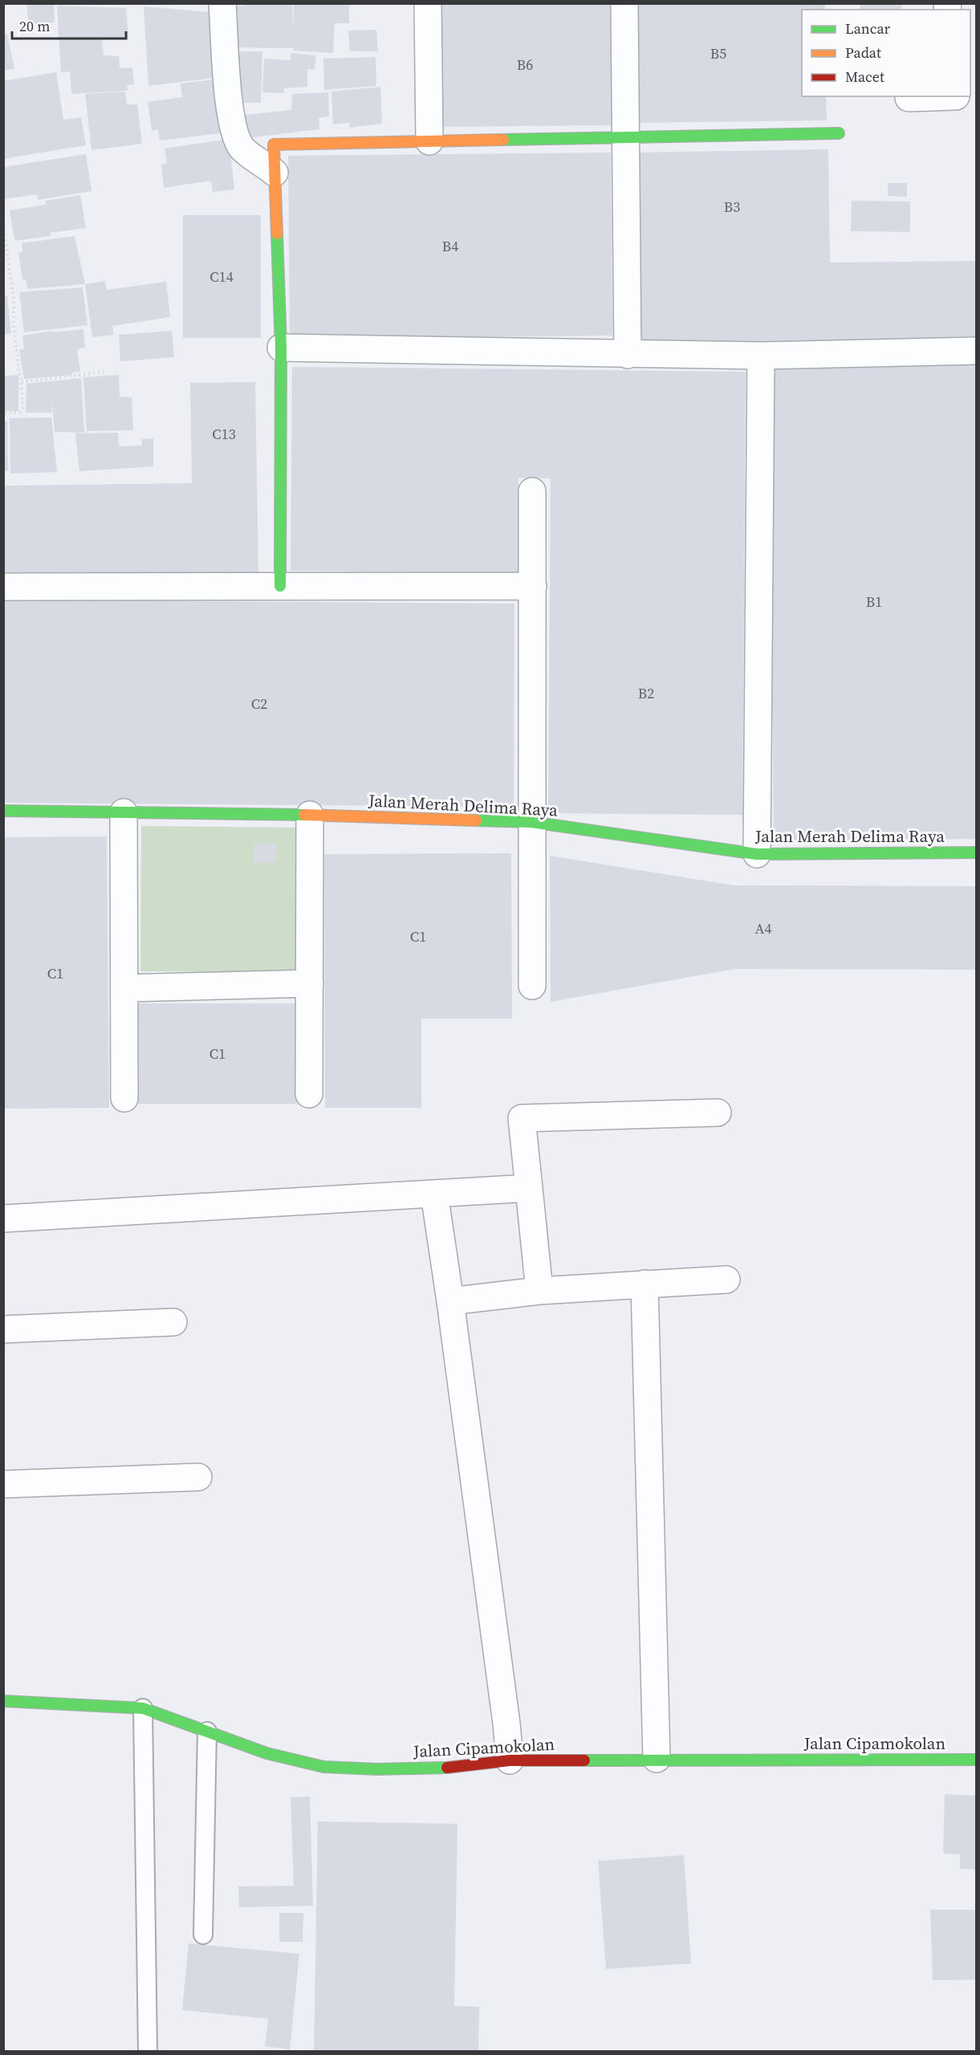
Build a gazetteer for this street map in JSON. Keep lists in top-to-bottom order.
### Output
{
  "streets": {
    "street": ["Jalan Merah Delima Raya", "Jalan Cipamokolan"]
  },
  "house_numbers": [
    "B5",
    "B6",
    "B3",
    "B4",
    "C14",
    "C13",
    "B1",
    "B2",
    "C2",
    "A4",
    "C1",
    "C1",
    "C1"
  ],
  "legend": ["Lancar", "Padat", "Macet"],
  "scale_bar": "20 m"
}
